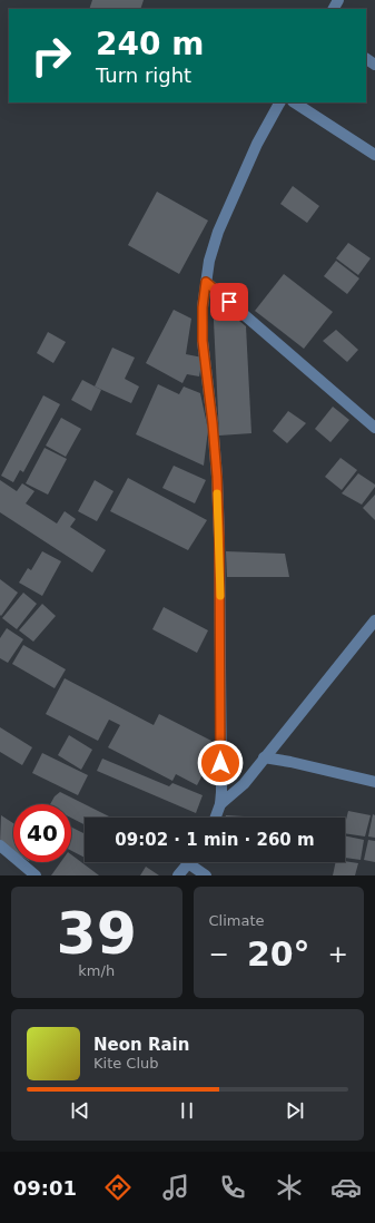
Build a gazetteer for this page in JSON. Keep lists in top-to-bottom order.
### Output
{
  "page": {
    "turn": ["240 m", "Turn right"],
    "limit": "40",
    "trip": "09:02 · 1 min · 260 m",
    "tile": [
      ["39", "km/h"],
      "Climate"
    ],
    "heat": ["−", "20°", "+"],
    "song": ["Neon Rain", "Kite Club"],
    "tabs": "09:01"
  }
}
